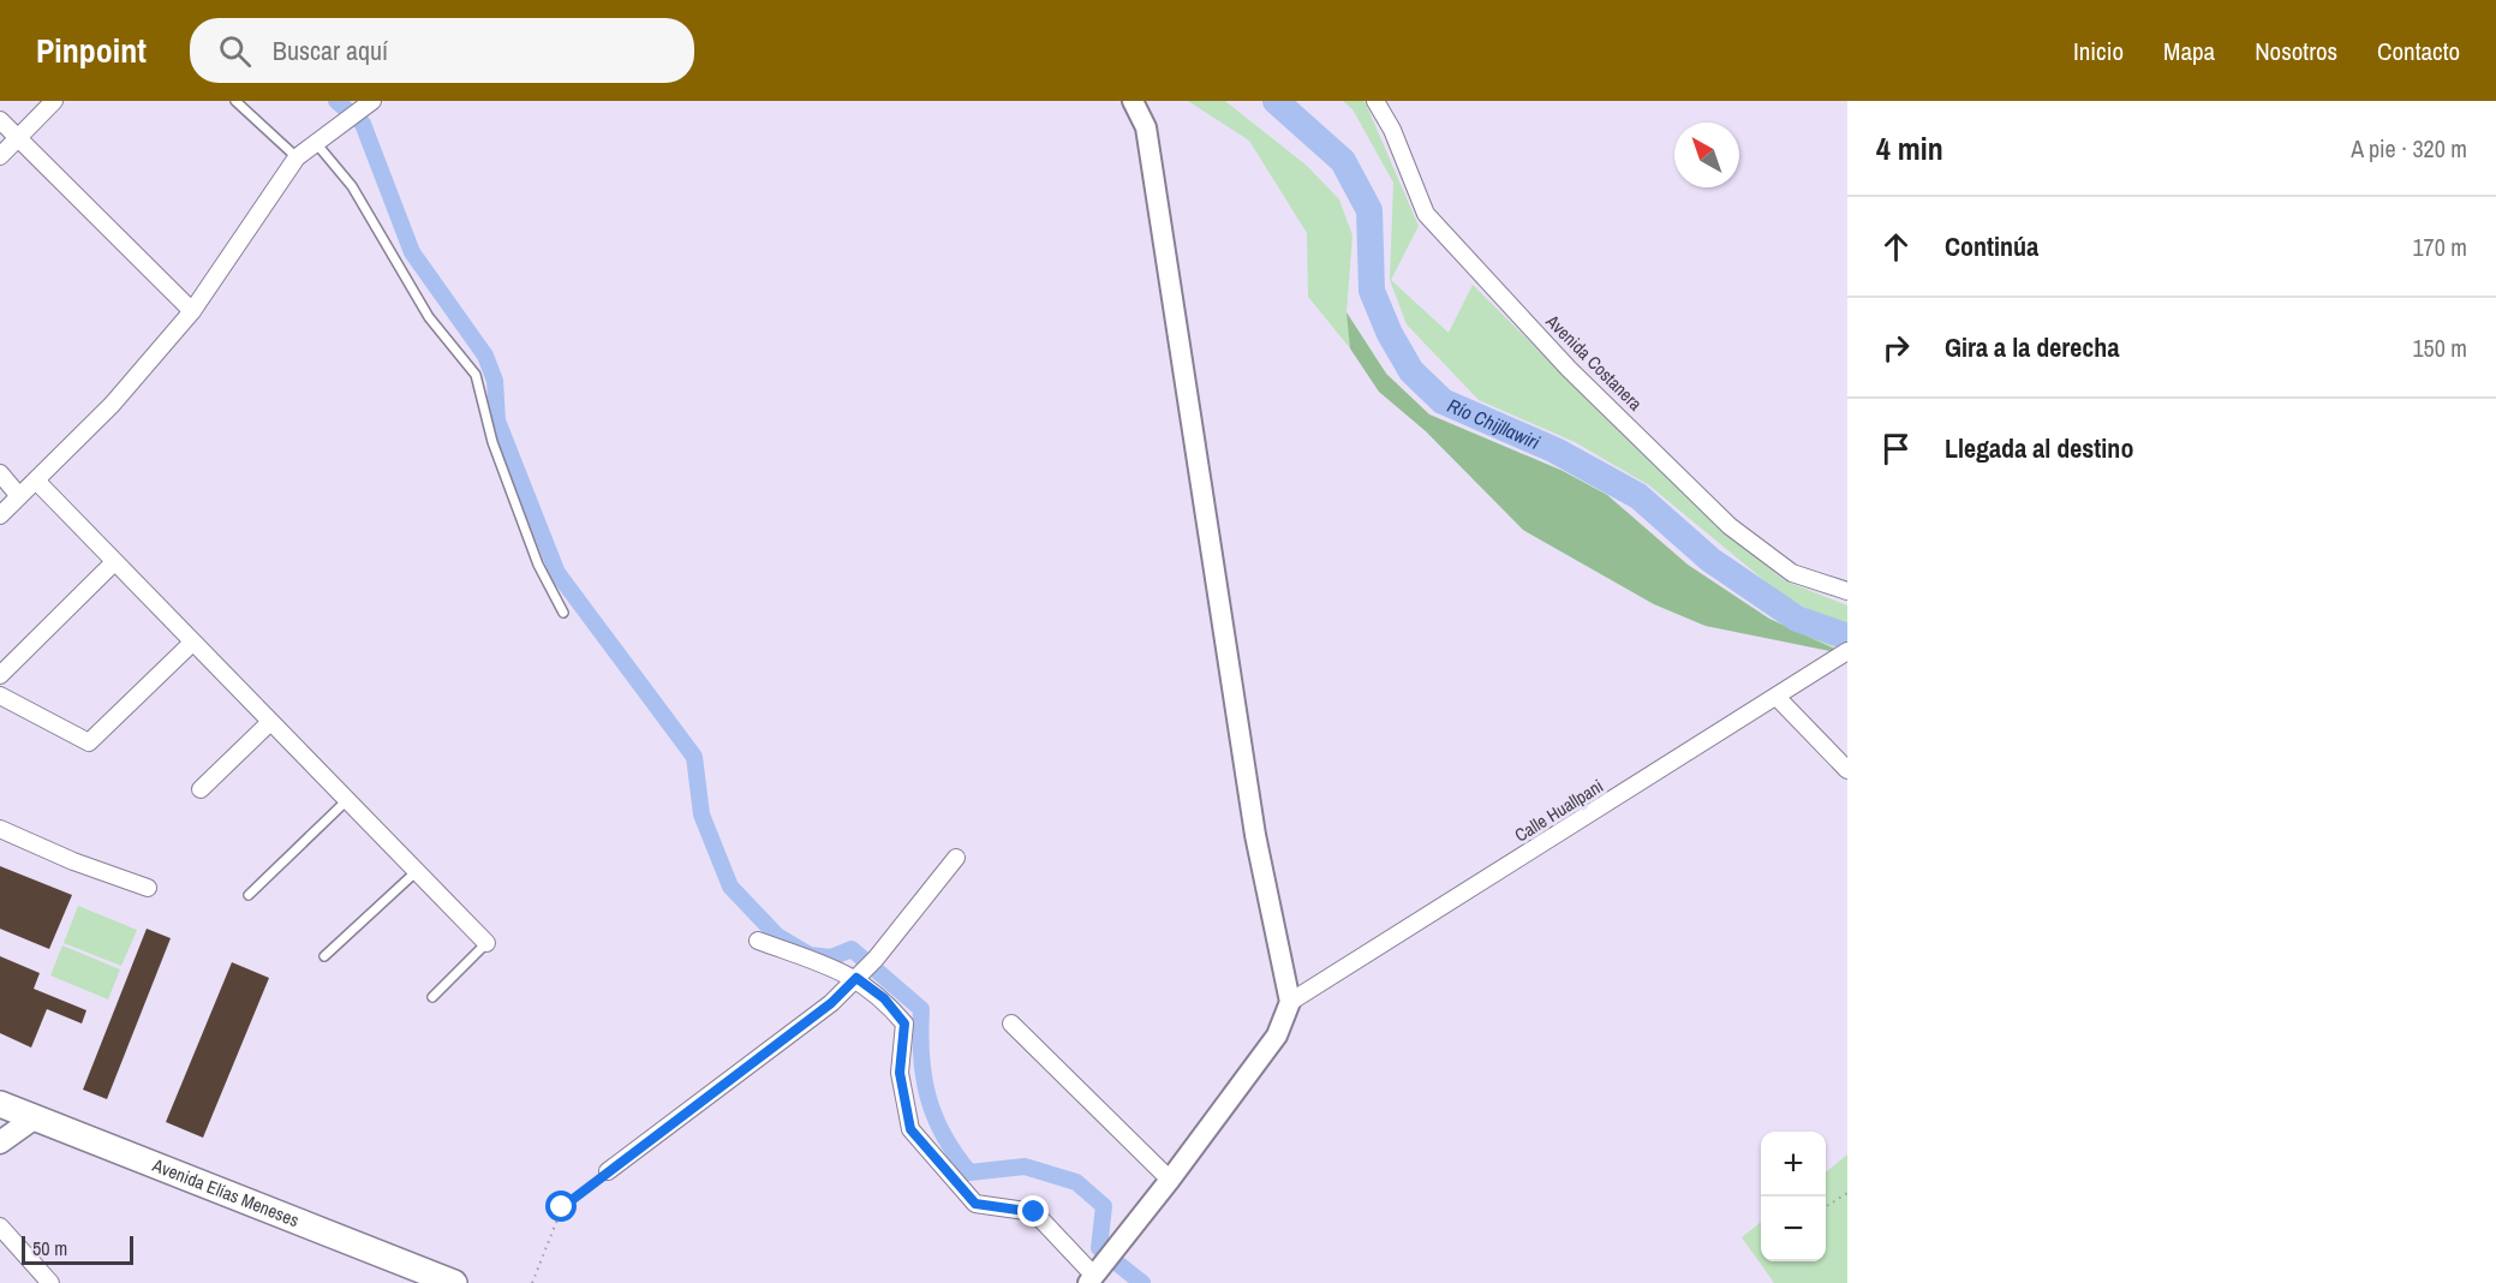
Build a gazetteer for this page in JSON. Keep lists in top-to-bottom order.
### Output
{
  "streets": {
    "main road": ["Avenida Elías Meneses"],
    "street": ["Avenida Costanera", "Calle Huallpani"]
  },
  "water": ["Río Chijllawiri"],
  "scale_bar": "50 m",
  "north": "top left",
  "page": {
    "header": "Pinpoint",
    "search": "Buscar aquí",
    "nav": [
      "Inicio",
      "Mapa",
      "Nosotros",
      "Contacto"
    ],
    "heading": ["4 min", "A pie · 320 m"],
    "list": [
      ["Continúa", "170 m"],
      ["Gira a la derecha", "150 m"],
      "Llegada al destino"
    ],
    "map_buttons": ["+", "−"],
    "scale": "50 m"
  }
}
